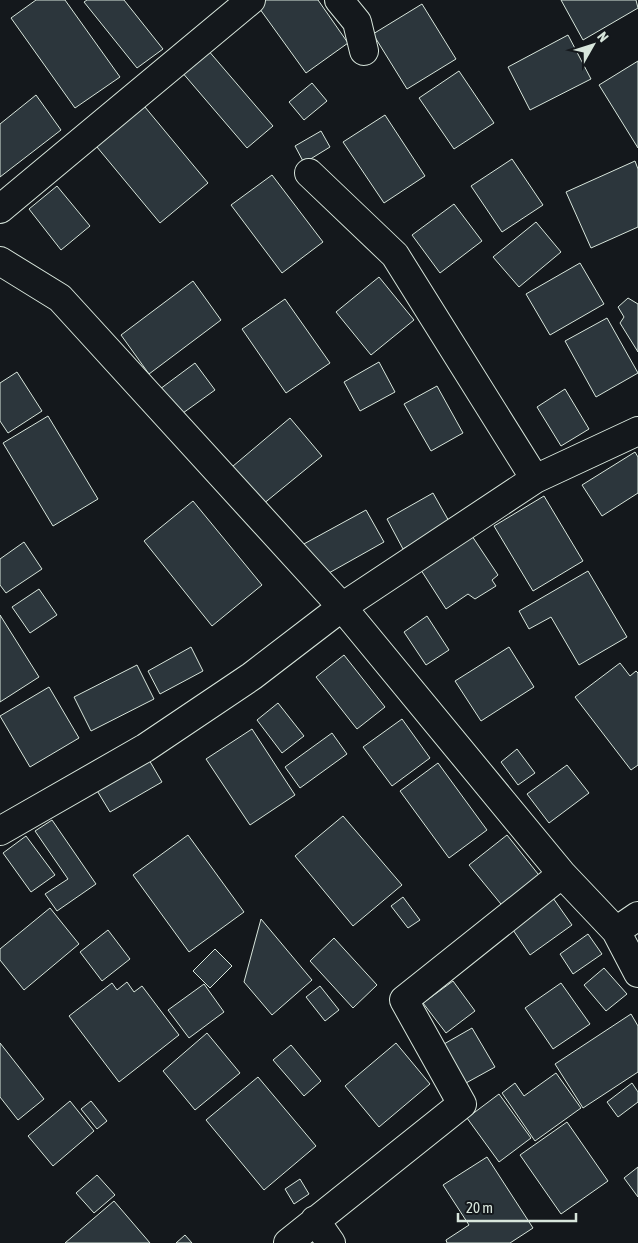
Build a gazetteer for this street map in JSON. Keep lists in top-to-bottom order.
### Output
{
  "scale_bar": "20 m",
  "north": "top right"
}
